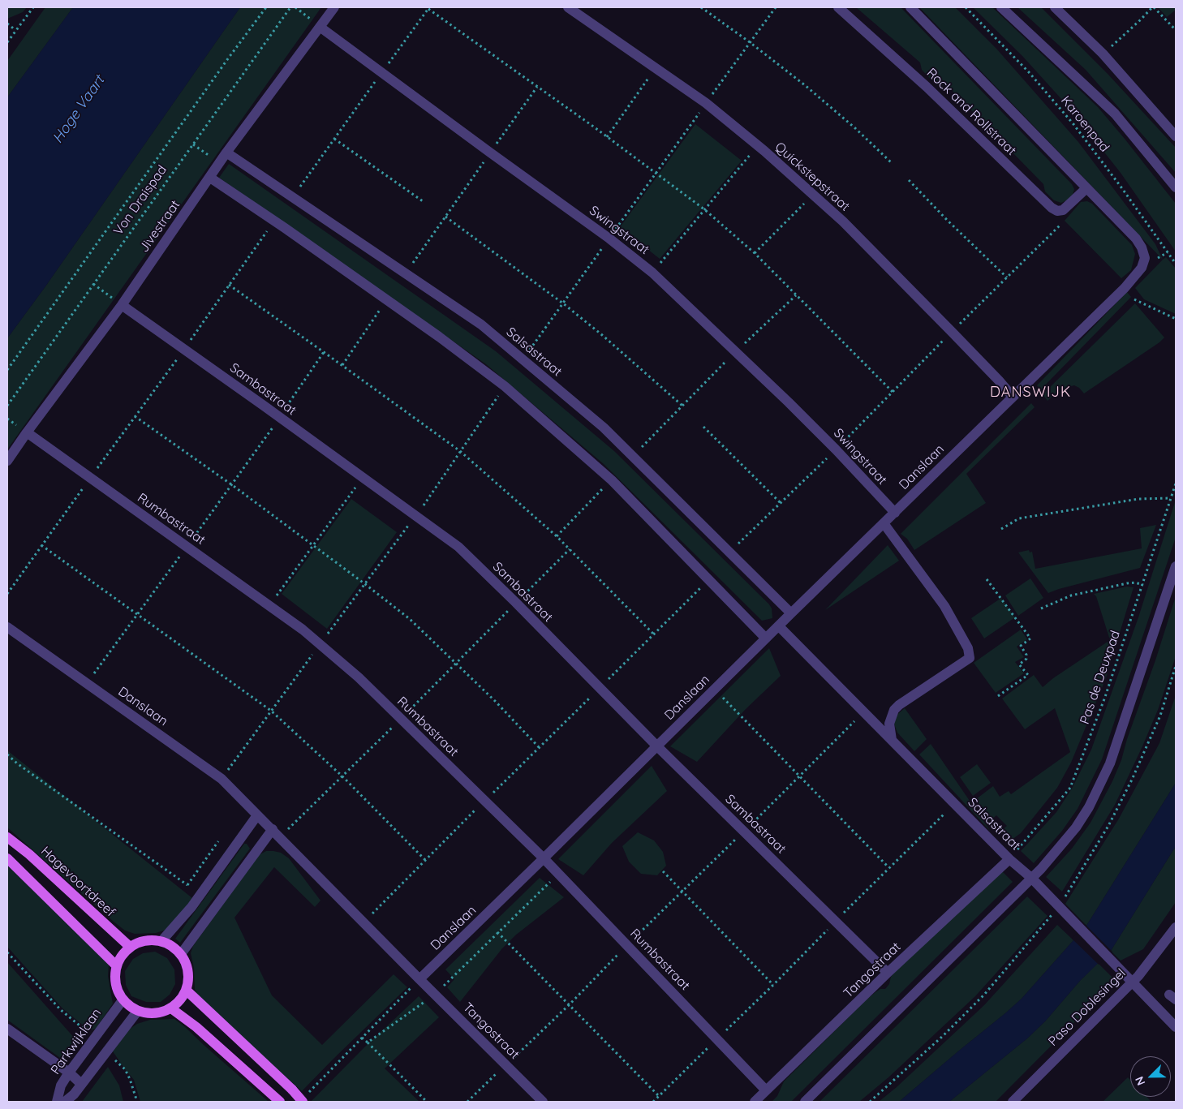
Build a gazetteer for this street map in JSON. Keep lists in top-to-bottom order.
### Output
{
  "streets": {
    "main road": ["Hagevoortdreef"],
    "street": [
      "Rock and Rollstraat",
      "Quickstepstraat",
      "Jivestraat",
      "Swingstraat",
      "Salsastraat",
      "Sambastraat",
      "Danslaan",
      "Rumbastraat",
      "Tangostraat",
      "Paso Doblesingel",
      "Parkwijklaan"
    ],
    "path": ["Karoenpad", "Von Draispad", "Pas de Deuxpad"]
  },
  "crossings": [
    ["Rock and Rollstraat", "Danslaan"],
    ["Quickstepstraat", "Danslaan"],
    ["Jivestraat", "Swingstraat"],
    ["Jivestraat", "Salsastraat"],
    ["Jivestraat", "Sambastraat"],
    ["Jivestraat", "Rumbastraat"],
    ["Swingstraat", "Danslaan"],
    ["Salsastraat", "Danslaan"],
    ["Salsastraat", "Pas de Deuxpad"],
    ["Salsastraat", "Tangostraat"],
    ["Salsastraat", "Paso Doblesingel"],
    ["Sambastraat", "Danslaan"],
    ["Sambastraat", "Tangostraat"],
    ["Danslaan", "Rumbastraat"],
    ["Danslaan", "Tangostraat"],
    ["Rumbastraat", "Tangostraat"],
    ["Pas de Deuxpad", "Tangostraat"],
    ["Hagevoortdreef", "Parkwijklaan"]
  ],
  "districts": ["DANSWIJK"],
  "water": ["Hoge Vaart"],
  "north": "bottom left"
}
